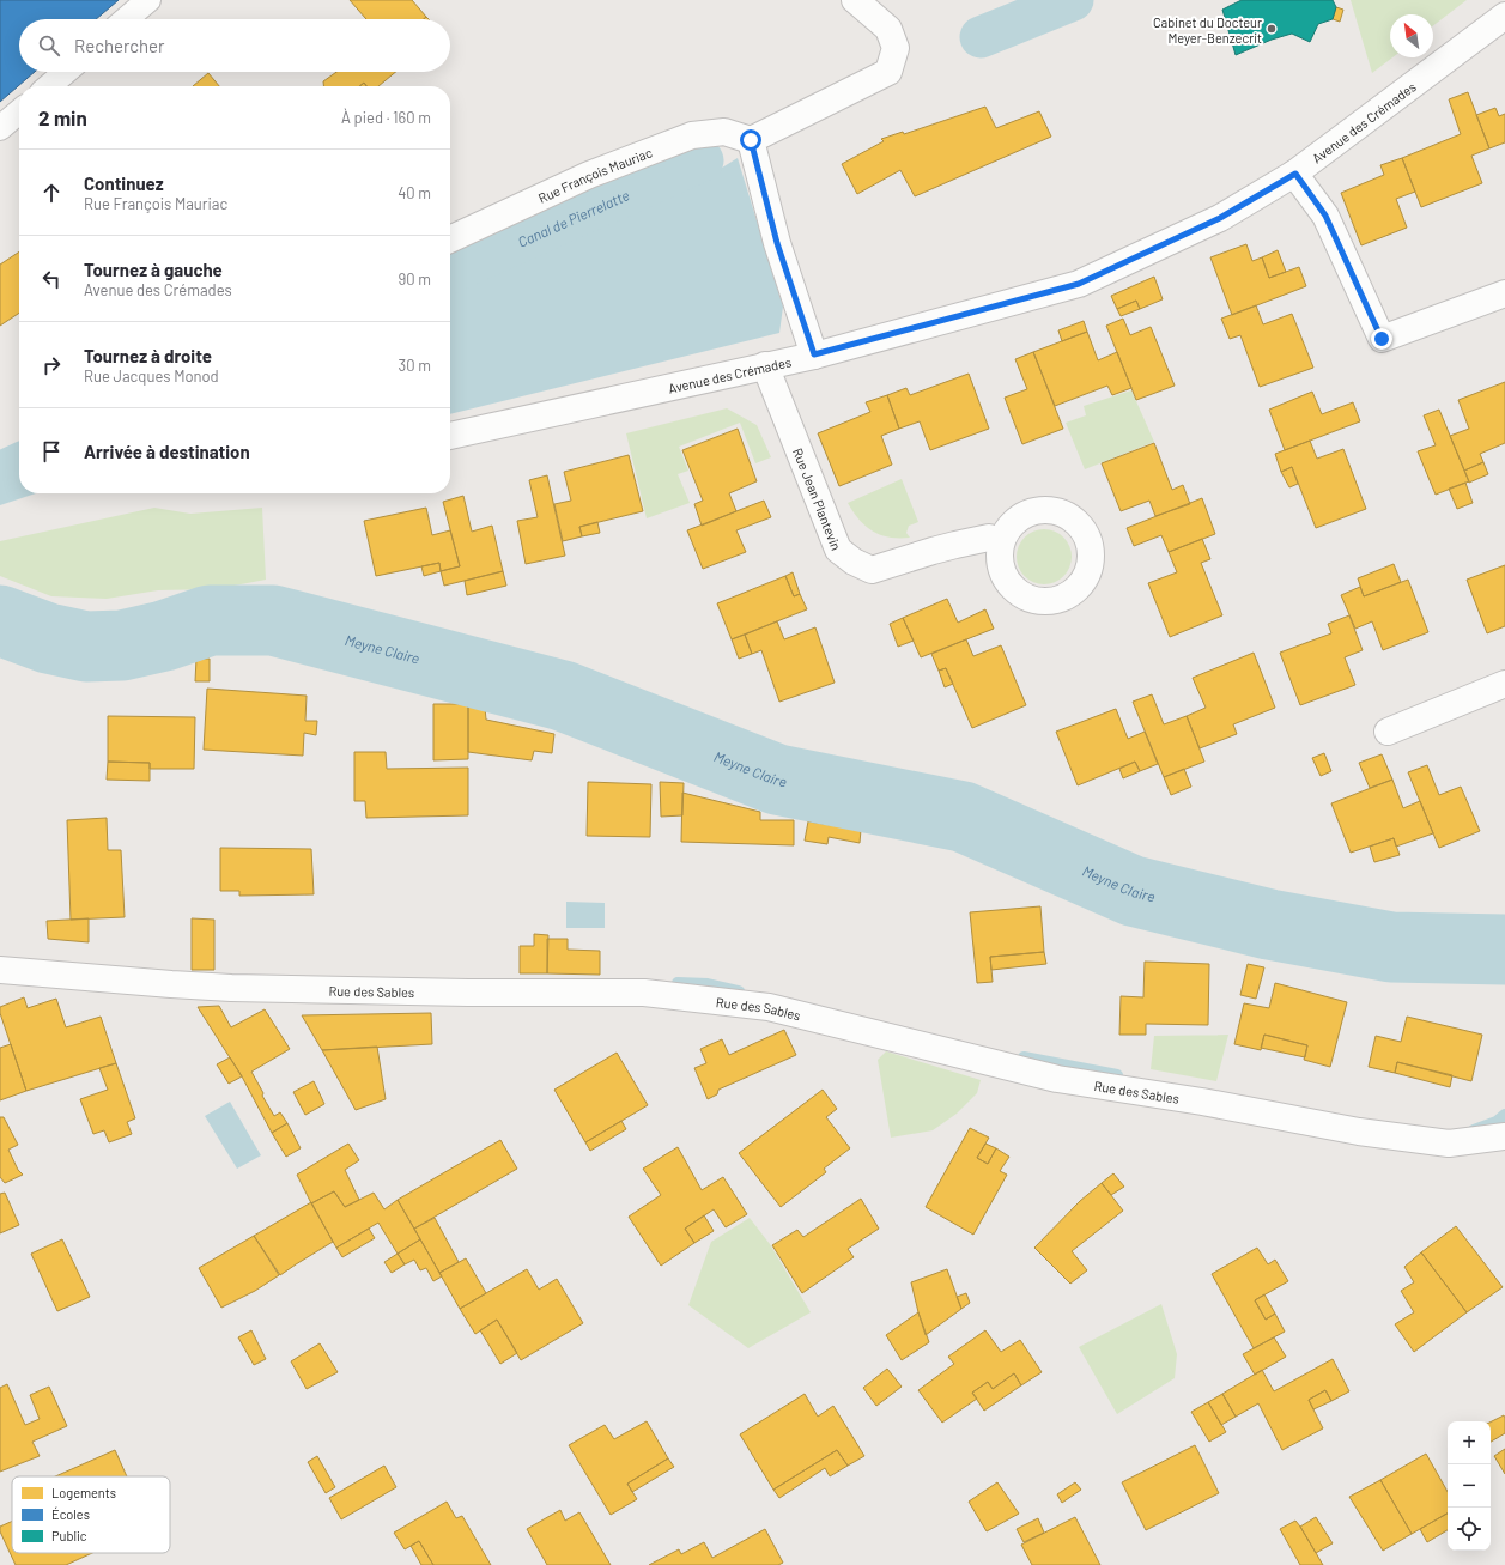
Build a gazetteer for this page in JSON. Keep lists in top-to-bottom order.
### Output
{
  "streets": {
    "street": [
      "Avenue des Crémades",
      "Rue François Mauriac",
      "Rue Jean Plantevin",
      "Rue des Sables"
    ]
  },
  "crossings": [
    ["Avenue des Crémades", "Rue Jean Plantevin"]
  ],
  "water": ["Canal de Pierrelatte", "Meyne Claire"],
  "places": ["Cabinet du Docteur Meyer-Benzecrit"],
  "legend": ["Logements", "Écoles", "Public"],
  "north": "top left",
  "page": {
    "search": "Rechercher",
    "heading": ["2 min", "À pied · 160 m"],
    "list": [
      ["Continuez", "Rue François Mauriac", "40 m"],
      ["Tournez à gauche", "Avenue des Crémades", "90 m"],
      ["Tournez à droite", "Rue Jacques Monod", "30 m"],
      "Arrivée à destination"
    ],
    "map_buttons": ["+", "−"]
  }
}
